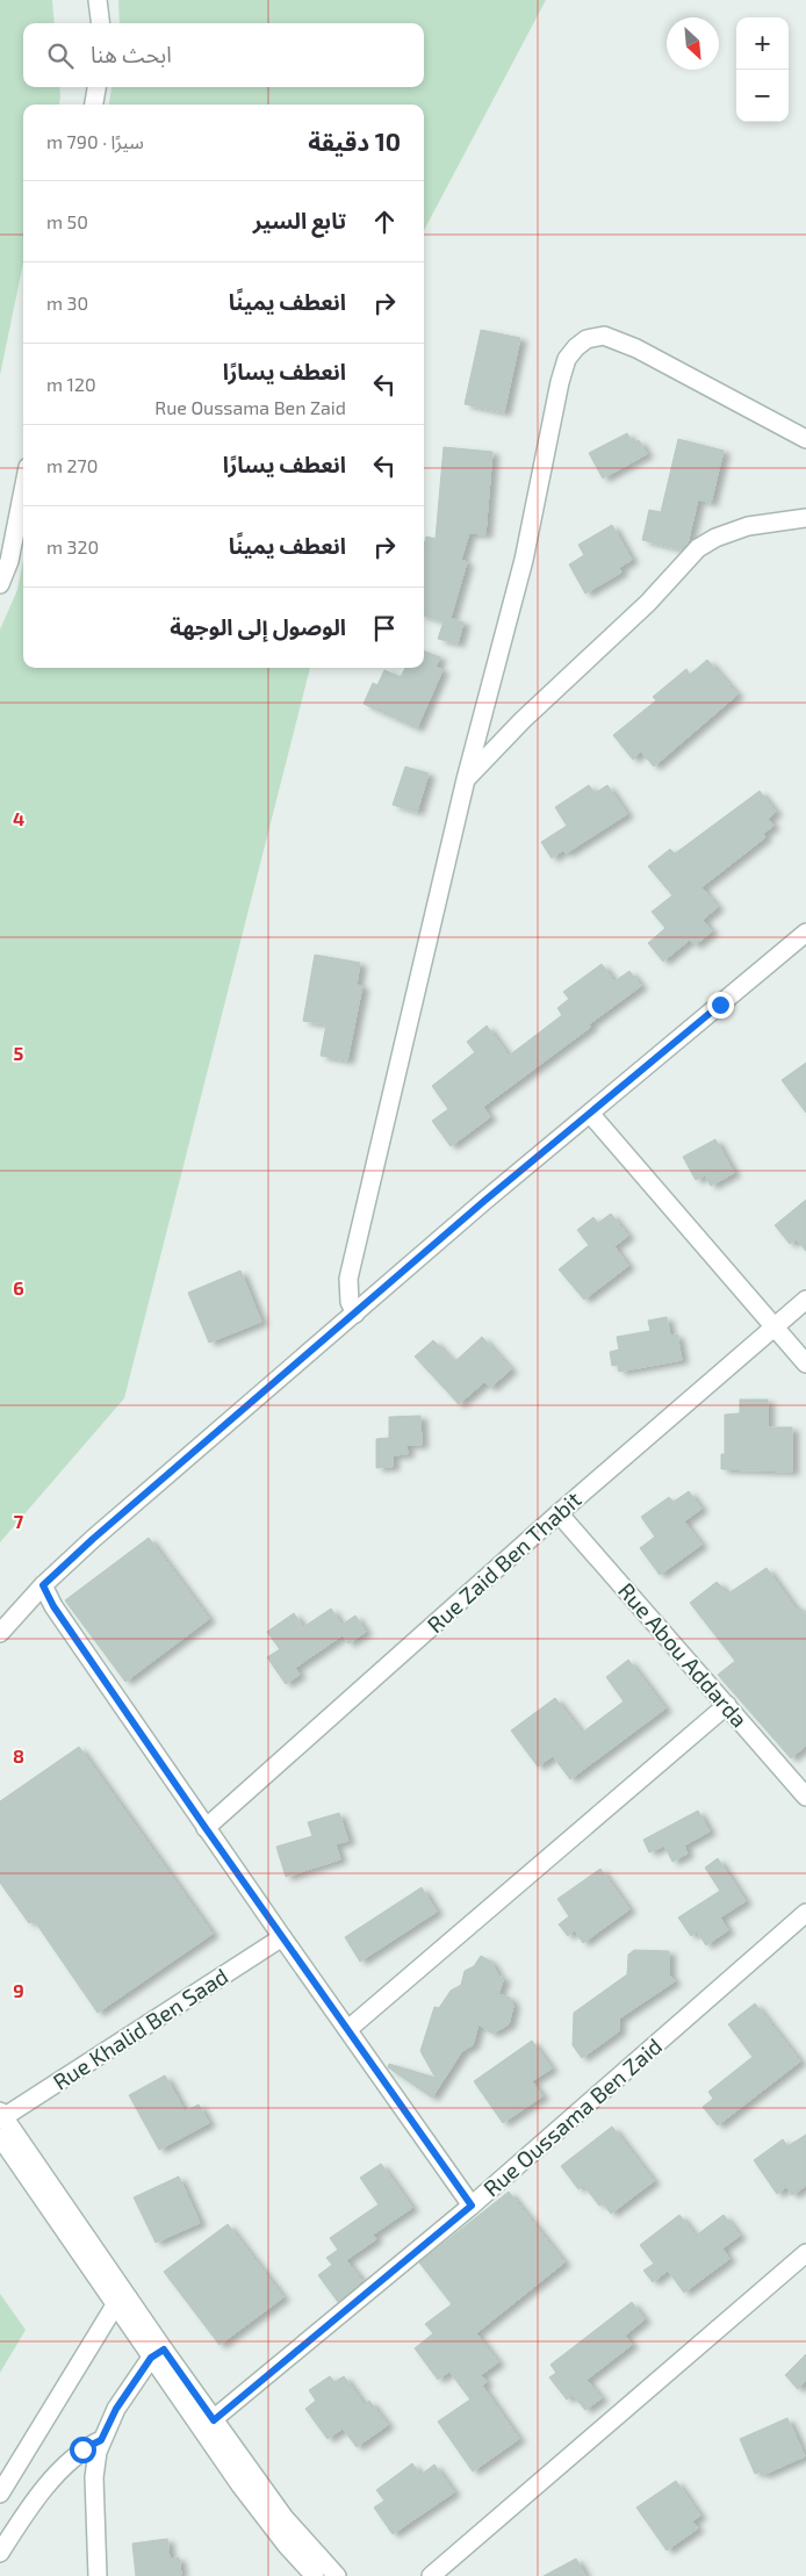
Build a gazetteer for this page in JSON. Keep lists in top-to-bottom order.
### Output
{
  "streets": {
    "street": [
      "Rue Zaid Ben Thabit",
      "Rue Abou Addarda",
      "Rue Khalid Ben Saad",
      "Rue Oussama Ben Zaid"
    ]
  },
  "crossings": [
    ["Rue Zaid Ben Thabit", "Rue Abou Addarda"]
  ],
  "north": "bottom right",
  "page": {
    "map_buttons": ["+", "−"],
    "search": "ابحث هنا",
    "heading": ["10 دقيقة", "سيرًا · 790 m"],
    "list": [
      ["تابع السير", "50 m"],
      ["انعطف يمينًا", "30 m"],
      ["انعطف يسارًا", "Rue Oussama Ben Zaid", "120 m"],
      ["انعطف يسارًا", "270 m"],
      ["انعطف يمينًا", "320 m"],
      "الوصول إلى الوجهة"
    ]
  },
  "grid": {
    "rows": [
      "4",
      "5",
      "6",
      "7",
      "8",
      "9"
    ]
  }
}
